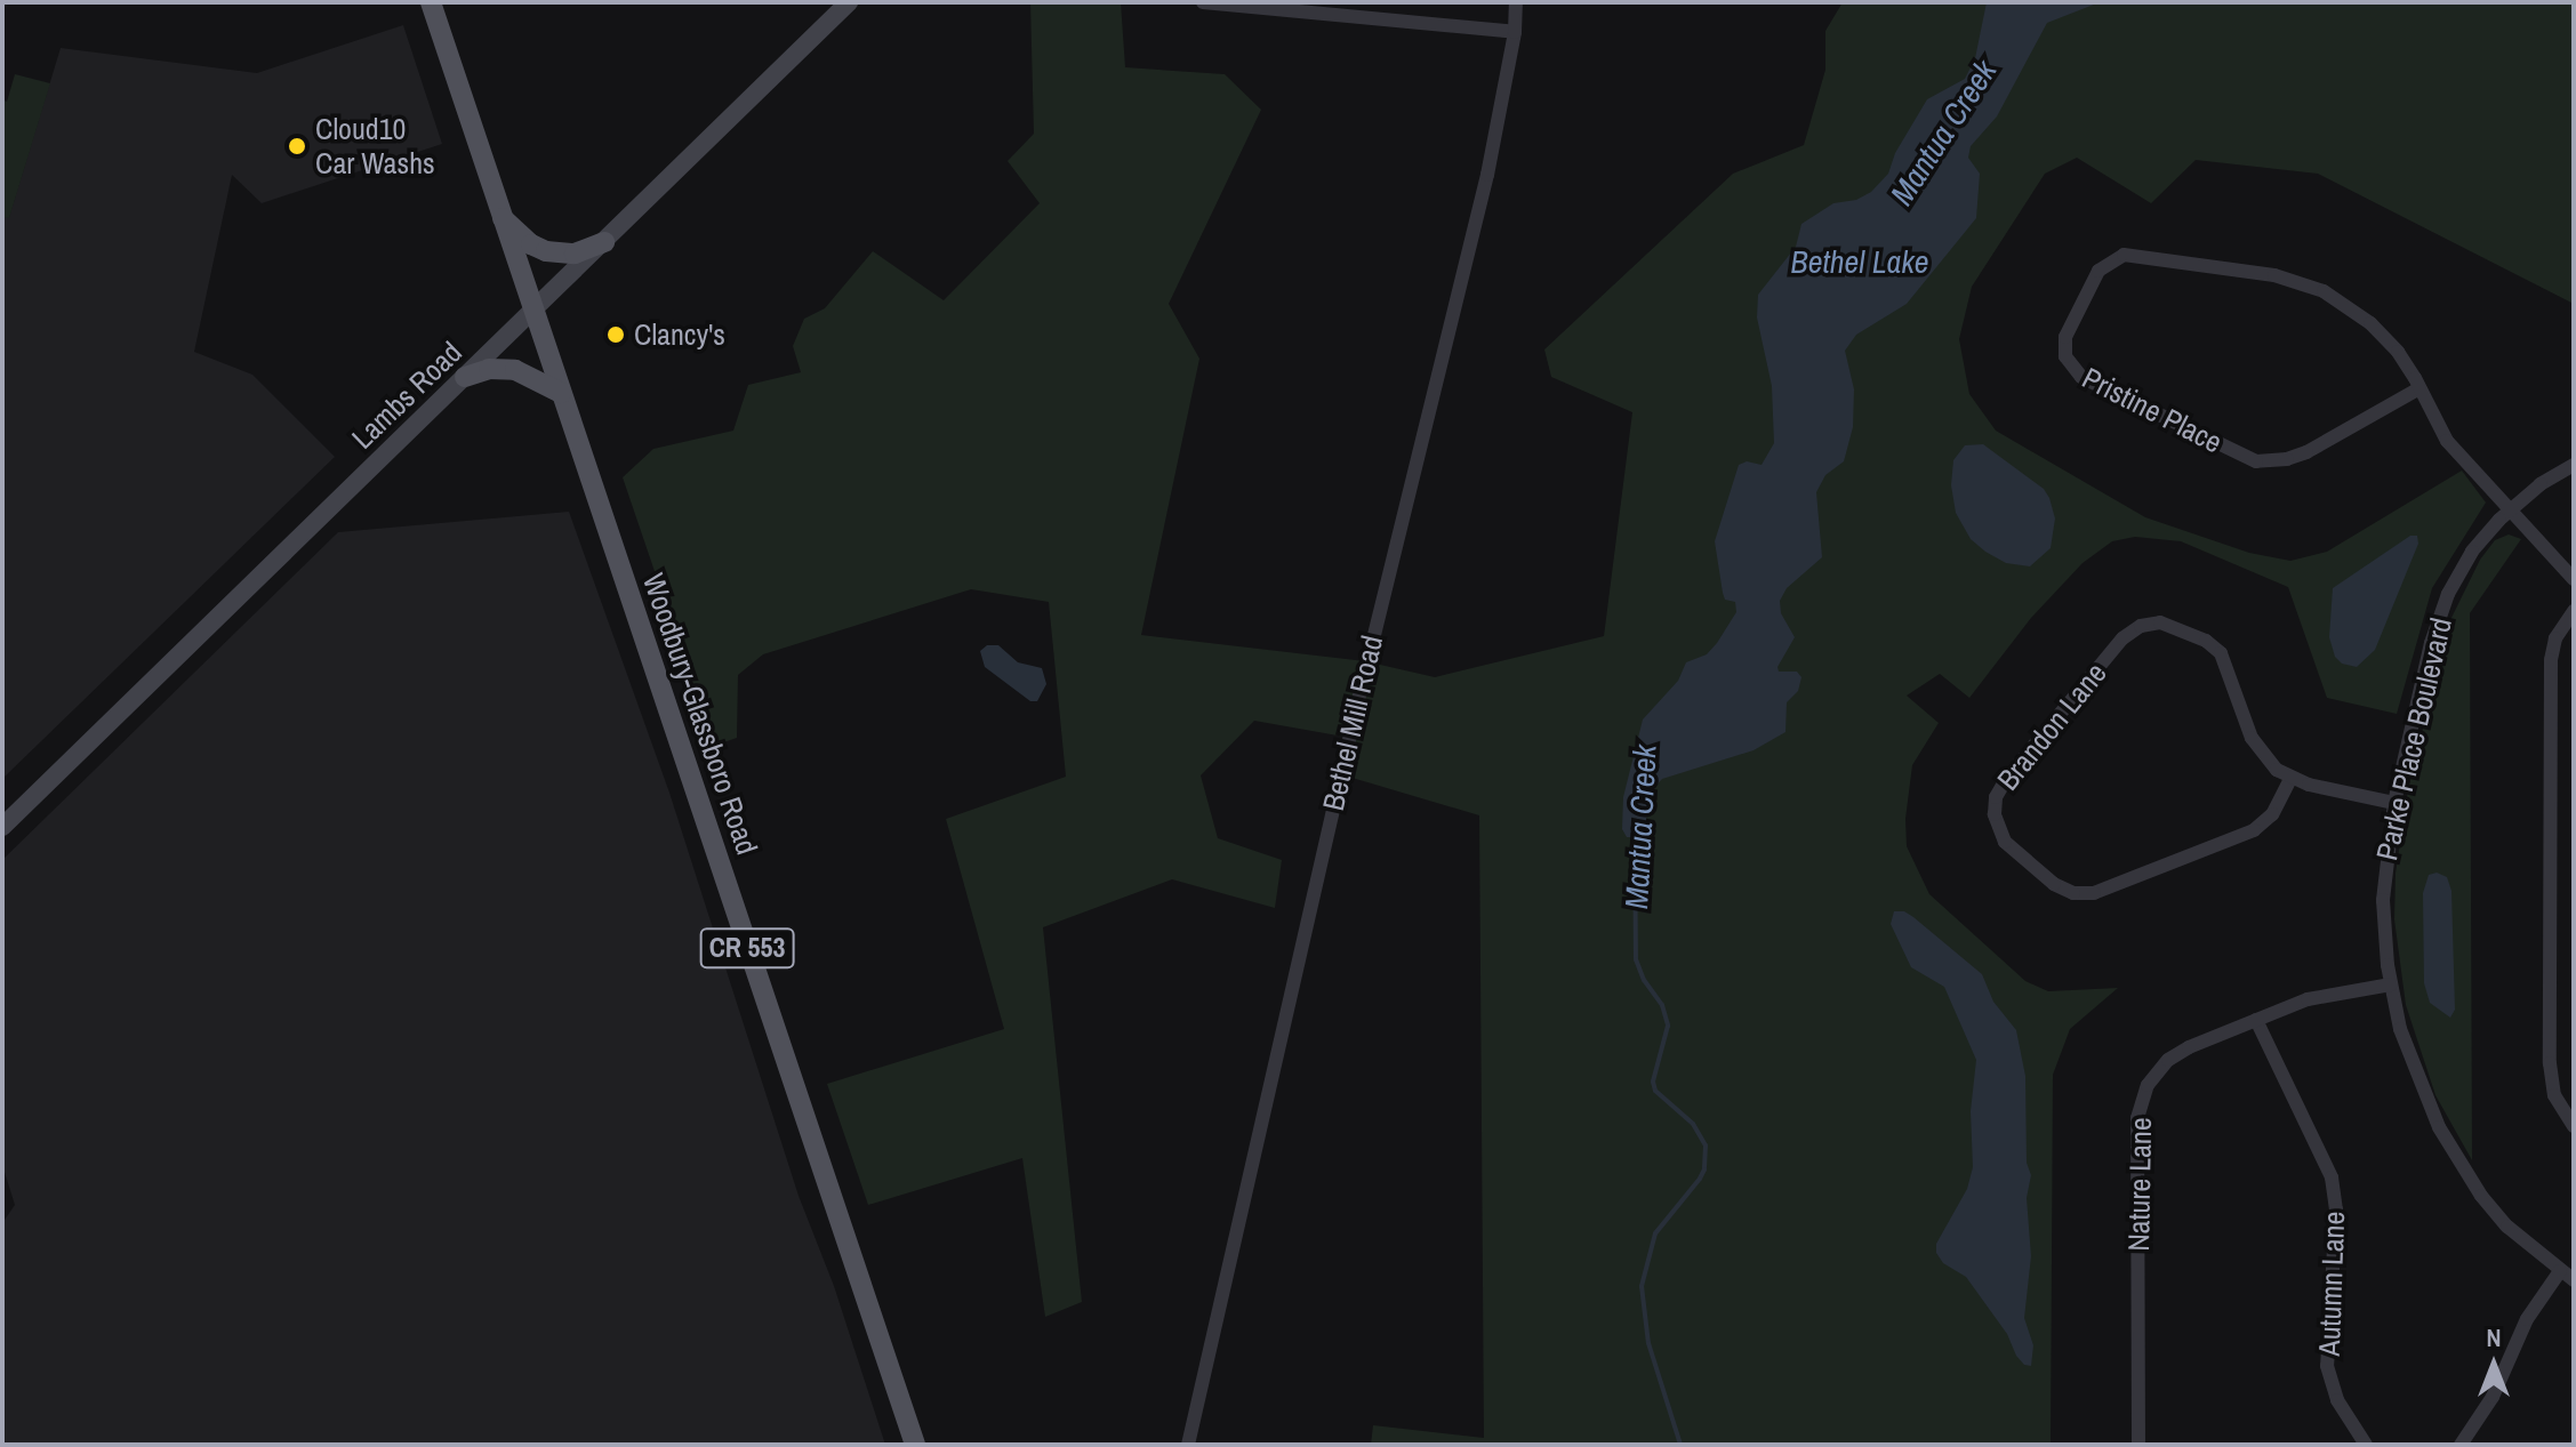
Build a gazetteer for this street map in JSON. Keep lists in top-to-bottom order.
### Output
{
  "streets": {
    "main road": ["Lambs Road", "Woodbury-Glassboro Road", "CR 553"],
    "street": [
      "Pristine Place",
      "Bethel Mill Road",
      "Brandon Lane",
      "Parke Place Boulevard",
      "Nature Lane",
      "Autumn Lane"
    ]
  },
  "crossings": [
    ["Lambs Road", "Woodbury-Glassboro Road"],
    ["Pristine Place", "Parke Place Boulevard"],
    ["Parke Place Boulevard", "Nature Lane"],
    ["Nature Lane", "Autumn Lane"]
  ],
  "water": ["Mantua Creek", "Bethel Lake"],
  "places": ["Cloud10 Car Washs", "Clancy's"],
  "north": "top"
}
